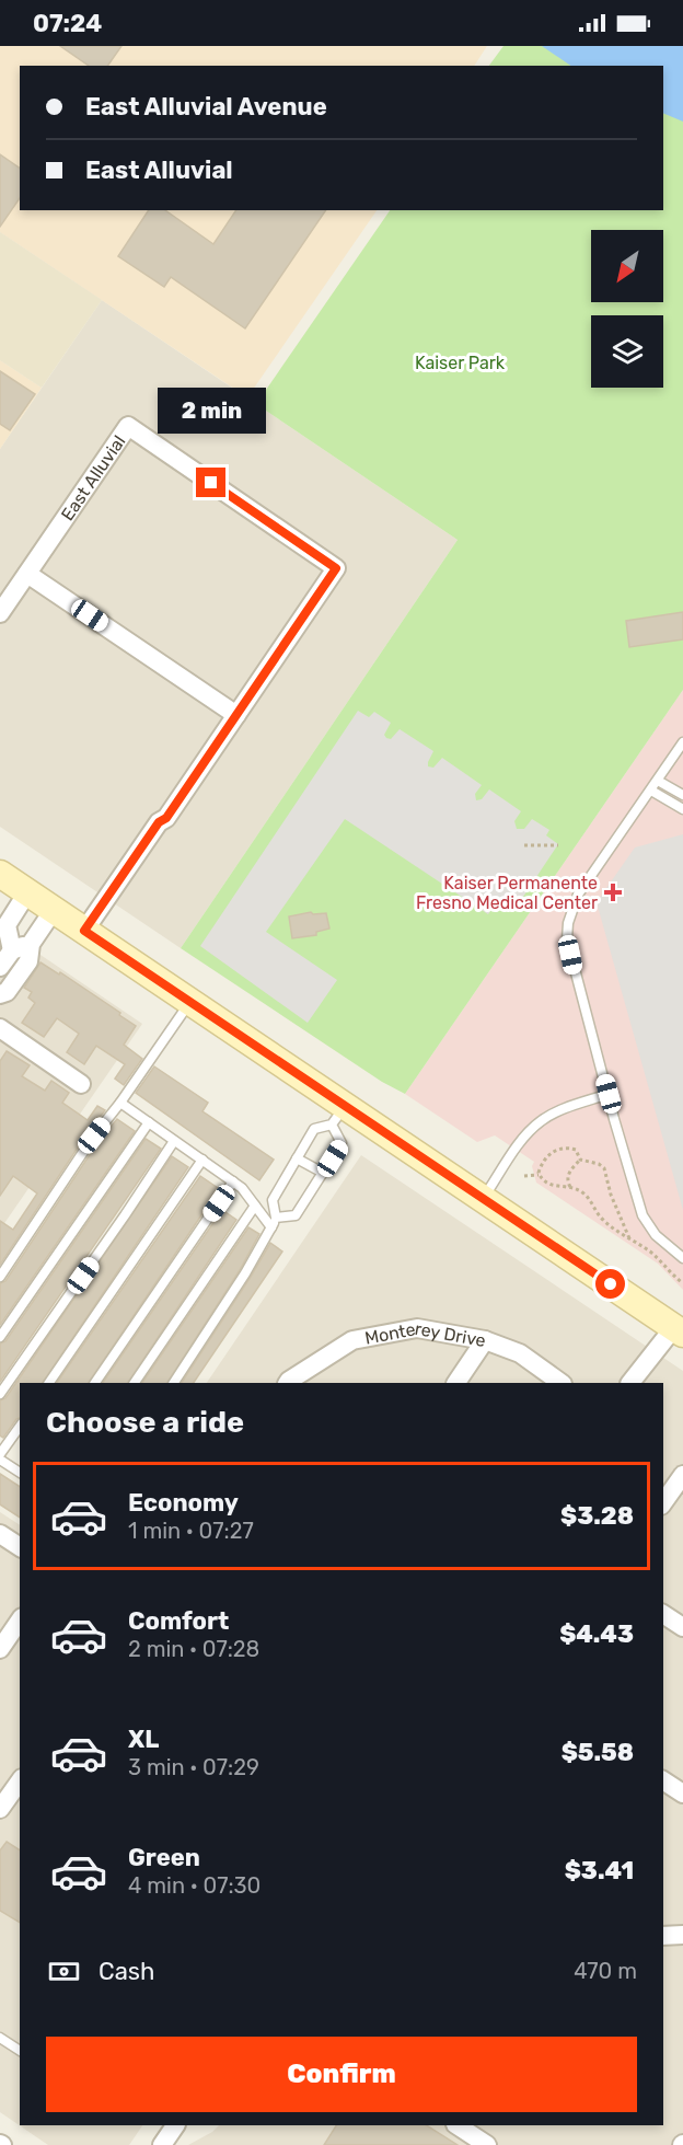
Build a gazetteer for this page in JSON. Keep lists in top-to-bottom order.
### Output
{
  "streets": {
    "street": ["East Alluvial", "Monterey Drive"]
  },
  "parks": ["Kaiser Park"],
  "places": {
    "health": ["Kaiser Permanente Fresno Medical Center"]
  },
  "north": "bottom left",
  "page": {
    "status": "07:24",
    "banner": ["East Alluvial Avenue", "East Alluvial"],
    "bubble": "2 min",
    "heading": "Choose a ride",
    "list": [
      {
        "name": "Economy",
        "note": "1 min · 07:27",
        "value": "$3.28"
      },
      {
        "name": "Comfort",
        "note": "2 min · 07:28",
        "value": "$4.43"
      },
      {
        "name": "XL",
        "note": "3 min · 07:29",
        "value": "$5.58"
      },
      {
        "name": "Green",
        "note": "4 min · 07:30",
        "value": "$3.41"
      }
    ],
    "pay": ["Cash", "470 m"],
    "buttons": "Confirm"
  }
}
